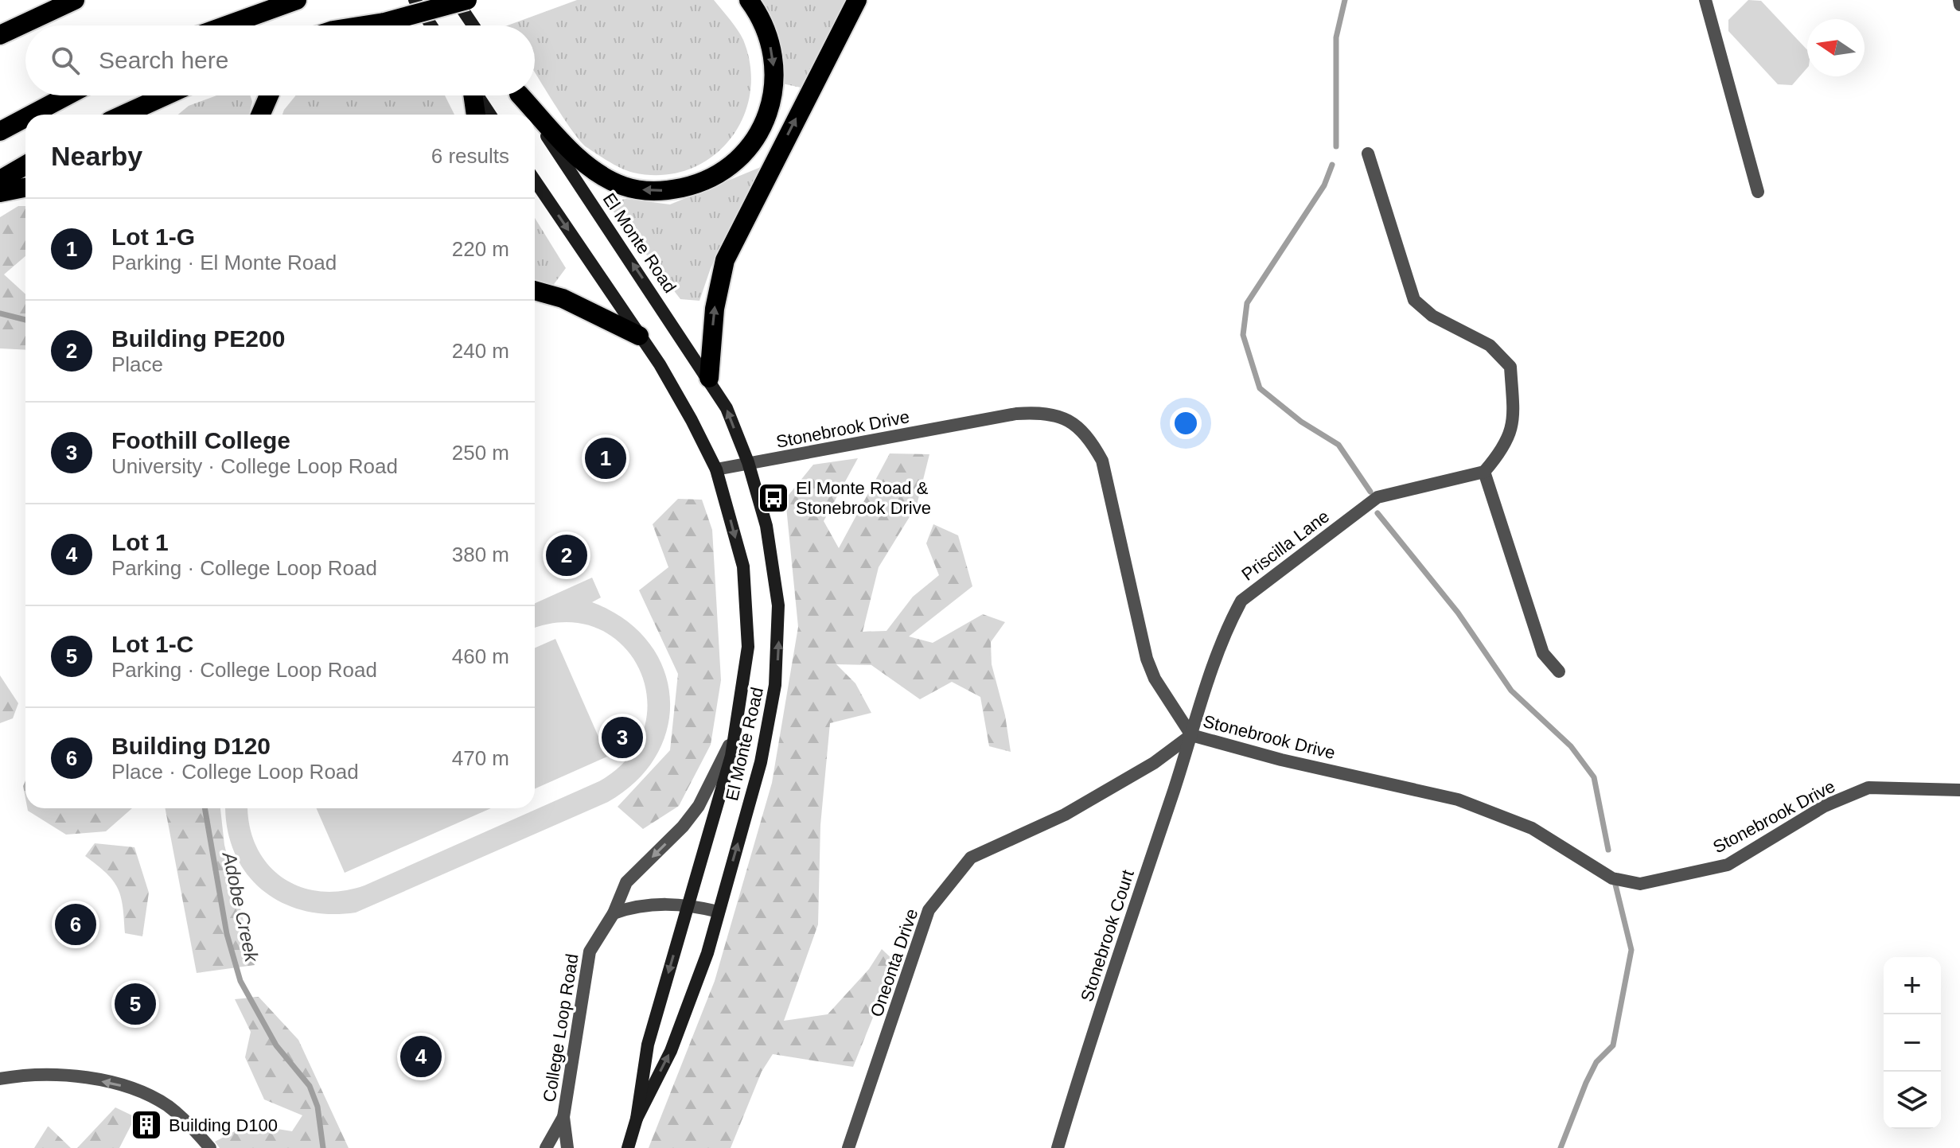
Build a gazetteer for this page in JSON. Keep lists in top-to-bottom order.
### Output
{
  "streets": {
    "street": [
      "El Monte Road",
      "Stonebrook Drive",
      "Priscilla Lane",
      "Stonebrook Court",
      "Oneonta Drive",
      "College Loop Road"
    ]
  },
  "crossings": [
    ["El Monte Road", "Stonebrook Drive"],
    ["El Monte Road", "College Loop Road"],
    ["Stonebrook Drive", "Priscilla Lane"],
    ["Stonebrook Drive", "Stonebrook Court"],
    ["Stonebrook Drive", "Oneonta Drive"],
    ["Priscilla Lane", "Stonebrook Court"],
    ["Priscilla Lane", "Oneonta Drive"],
    ["Stonebrook Court", "Oneonta Drive"]
  ],
  "one_way": ["College Loop Road"],
  "water": ["Adobe Creek"],
  "places": {
    "bus stop": ["El Monte Road & Stonebrook Drive"],
    "building": ["Building D100"]
  },
  "north": "left",
  "page": {
    "search": "Search here",
    "heading": ["Nearby", "6 results"],
    "list": [
      {
        "mark": "1",
        "name": "Lot 1-G",
        "note": "Parking · El Monte Road",
        "value": "220 m"
      },
      {
        "mark": "2",
        "name": "Building PE200",
        "note": "Place",
        "value": "240 m"
      },
      {
        "mark": "3",
        "name": "Foothill College",
        "note": "University · College Loop Road",
        "value": "250 m"
      },
      {
        "mark": "4",
        "name": "Lot 1",
        "note": "Parking · College Loop Road",
        "value": "380 m"
      },
      {
        "mark": "5",
        "name": "Lot 1-C",
        "note": "Parking · College Loop Road",
        "value": "460 m"
      },
      {
        "mark": "6",
        "name": "Building D120",
        "note": "Place · College Loop Road",
        "value": "470 m"
      }
    ],
    "pins": [
      "1",
      "2",
      "3",
      "6",
      "5",
      "4"
    ],
    "map_buttons": ["+", "−"]
  }
}
